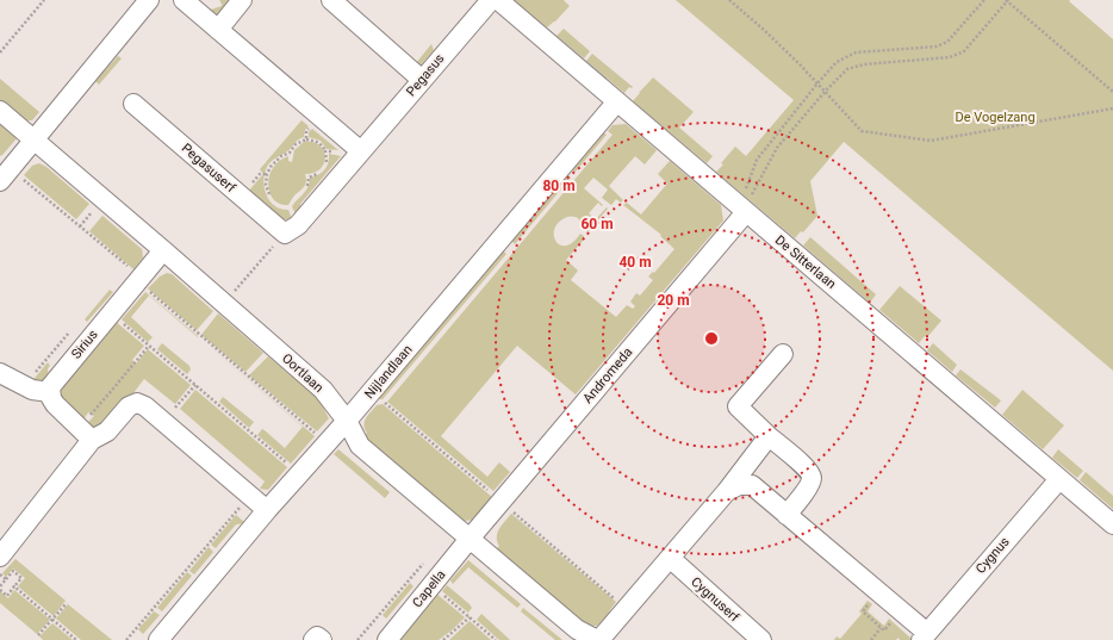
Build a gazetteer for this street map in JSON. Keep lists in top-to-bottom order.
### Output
{
  "streets": {
    "street": [
      "Pegasus",
      "Pegasuserf",
      "De Sitterlaan",
      "Sirius",
      "Nijlandlaan",
      "Oortlaan",
      "Andromeda",
      "Cygnus",
      "Capella",
      "Cygnuserf"
    ]
  },
  "crossings": [
    ["Pegasus", "Pegasuserf"],
    ["De Sitterlaan", "Nijlandlaan"],
    ["De Sitterlaan", "Andromeda"],
    ["De Sitterlaan", "Cygnus"],
    ["Sirius", "Oortlaan"],
    ["Nijlandlaan", "Oortlaan"],
    ["Oortlaan", "Andromeda"],
    ["Oortlaan", "Capella"],
    ["Andromeda", "Capella"]
  ],
  "parks": ["De Vogelzang"],
  "rings": [
    "80 m",
    "60 m",
    "40 m",
    "20 m"
  ]
}
